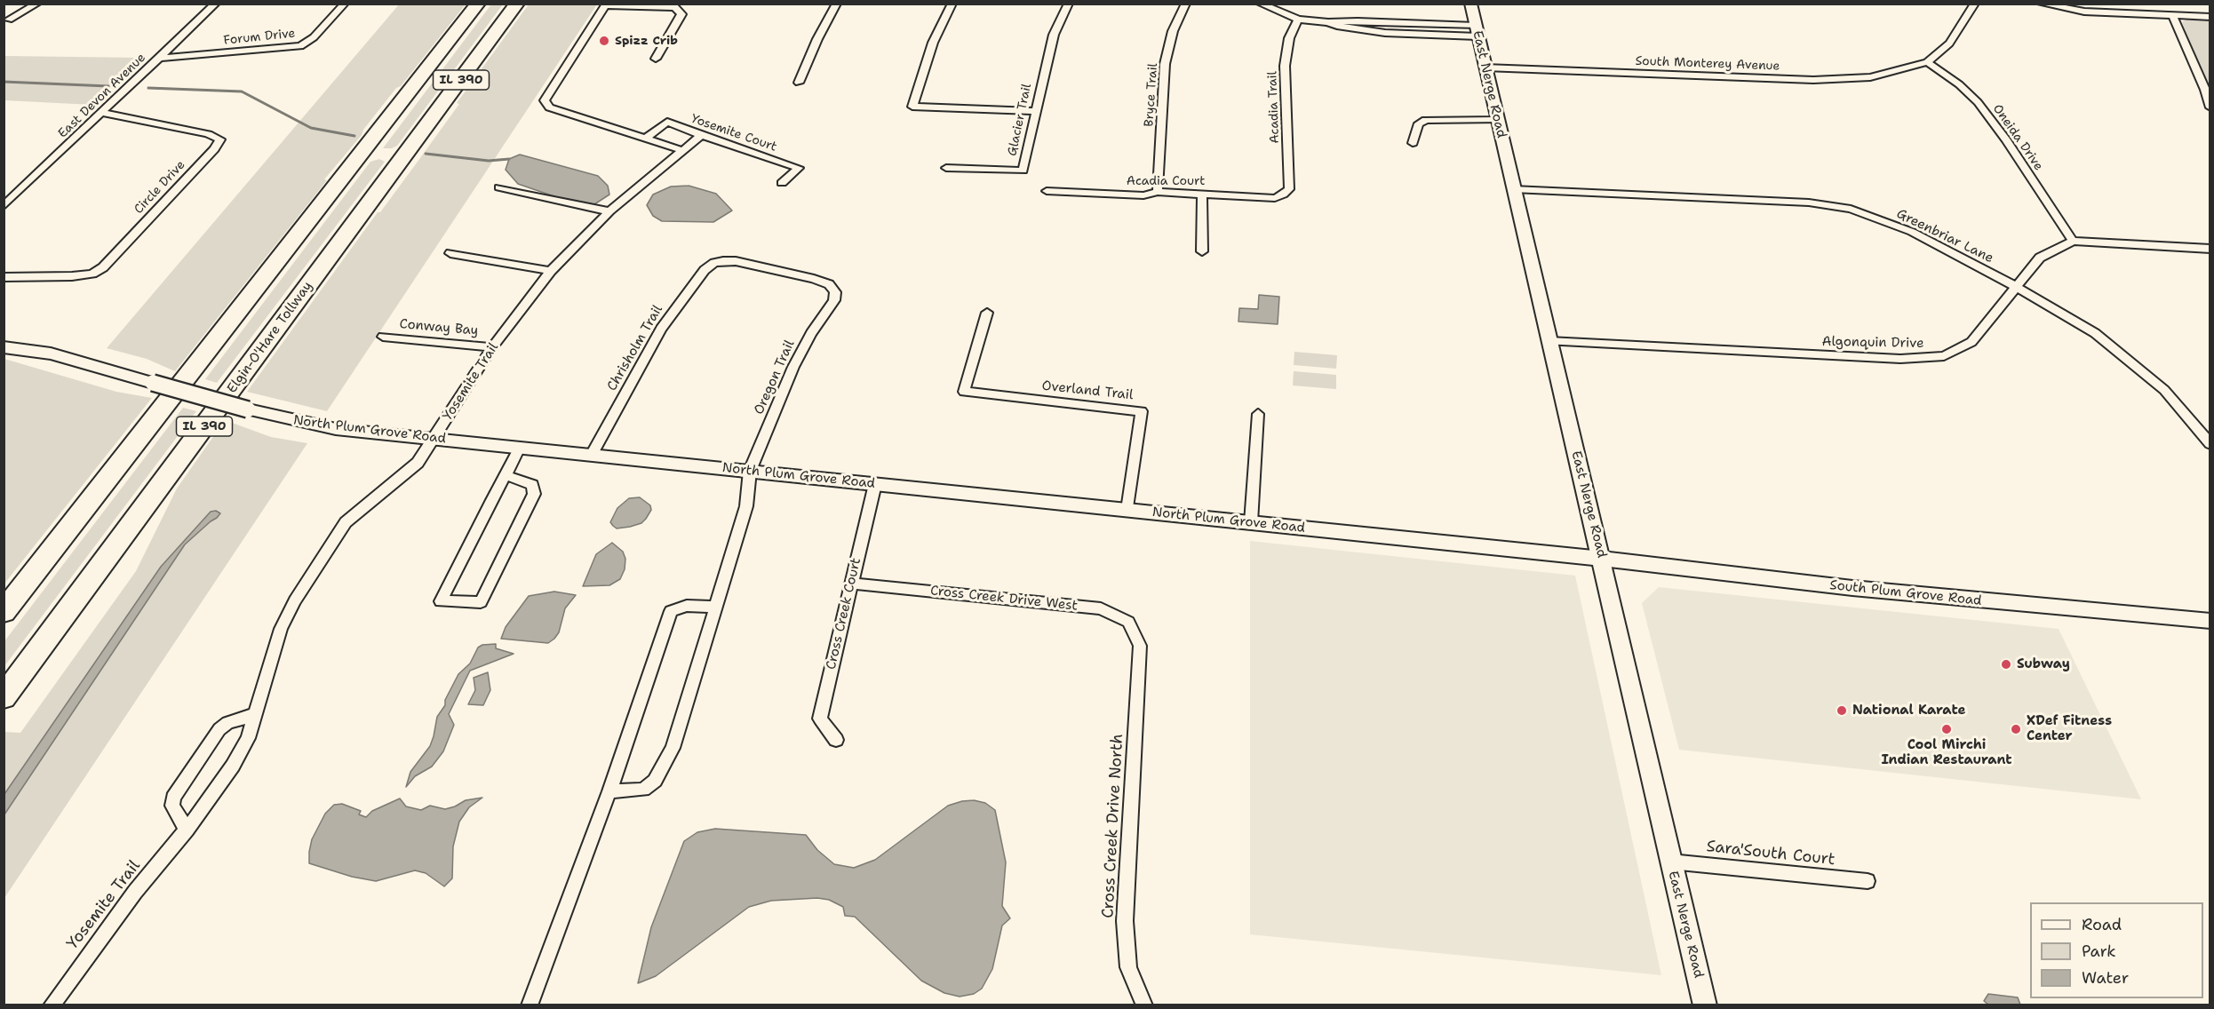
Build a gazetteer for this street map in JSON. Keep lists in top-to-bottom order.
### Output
{
  "streets": {
    "highway": ["IL 390", "Elgin-O'Hare Tollway"],
    "main road": ["East Nerge Road"],
    "street": [
      "Forum Drive",
      "South Monterey Avenue",
      "Bryce Trail",
      "East Devon Avenue",
      "Acadia Trail",
      "Glacier Trail",
      "Yosemite Court",
      "Oneida Drive",
      "Acadia Court",
      "Circle Drive",
      "Greenbriar Lane",
      "Conway Bay",
      "Algonquin Drive",
      "Chrisholm Trail",
      "Oregon Trail",
      "Yosemite Trail",
      "Overland Trail",
      "North Plum Grove Road",
      "South Plum Grove Road",
      "Cross Creek Drive West",
      "Cross Creek Court",
      "Cross Creek Drive North",
      "Sara'South Court"
    ]
  },
  "crossings": [
    ["Forum Drive", "East Devon Avenue"],
    ["South Monterey Avenue", "East Nerge Road"],
    ["South Monterey Avenue", "Oneida Drive"],
    ["East Nerge Road", "Greenbriar Lane"],
    ["East Nerge Road", "Algonquin Drive"],
    ["East Nerge Road", "North Plum Grove Road"],
    ["East Nerge Road", "South Plum Grove Road"],
    ["East Nerge Road", "Sara'South Court"],
    ["Bryce Trail", "Acadia Court"],
    ["East Devon Avenue", "Circle Drive"],
    ["Acadia Trail", "Acadia Court"],
    ["Yosemite Court", "Yosemite Trail"],
    ["Oneida Drive", "Algonquin Drive"],
    ["Greenbriar Lane", "Algonquin Drive"],
    ["Conway Bay", "Yosemite Trail"],
    ["Chrisholm Trail", "Oregon Trail"],
    ["Chrisholm Trail", "North Plum Grove Road"],
    ["Oregon Trail", "North Plum Grove Road"],
    ["Yosemite Trail", "North Plum Grove Road"],
    ["Overland Trail", "North Plum Grove Road"],
    ["North Plum Grove Road", "South Plum Grove Road"],
    ["North Plum Grove Road", "Cross Creek Court"],
    ["Cross Creek Drive West", "Cross Creek Court"],
    ["Cross Creek Drive West", "Cross Creek Drive North"]
  ],
  "places": [
    "Spizz Crib",
    "Subway",
    "National Karate",
    "Cool Mirchi Indian Restaurant",
    "XDef Fitness Center"
  ],
  "legend": ["Road", "Park", "Water"]
}
